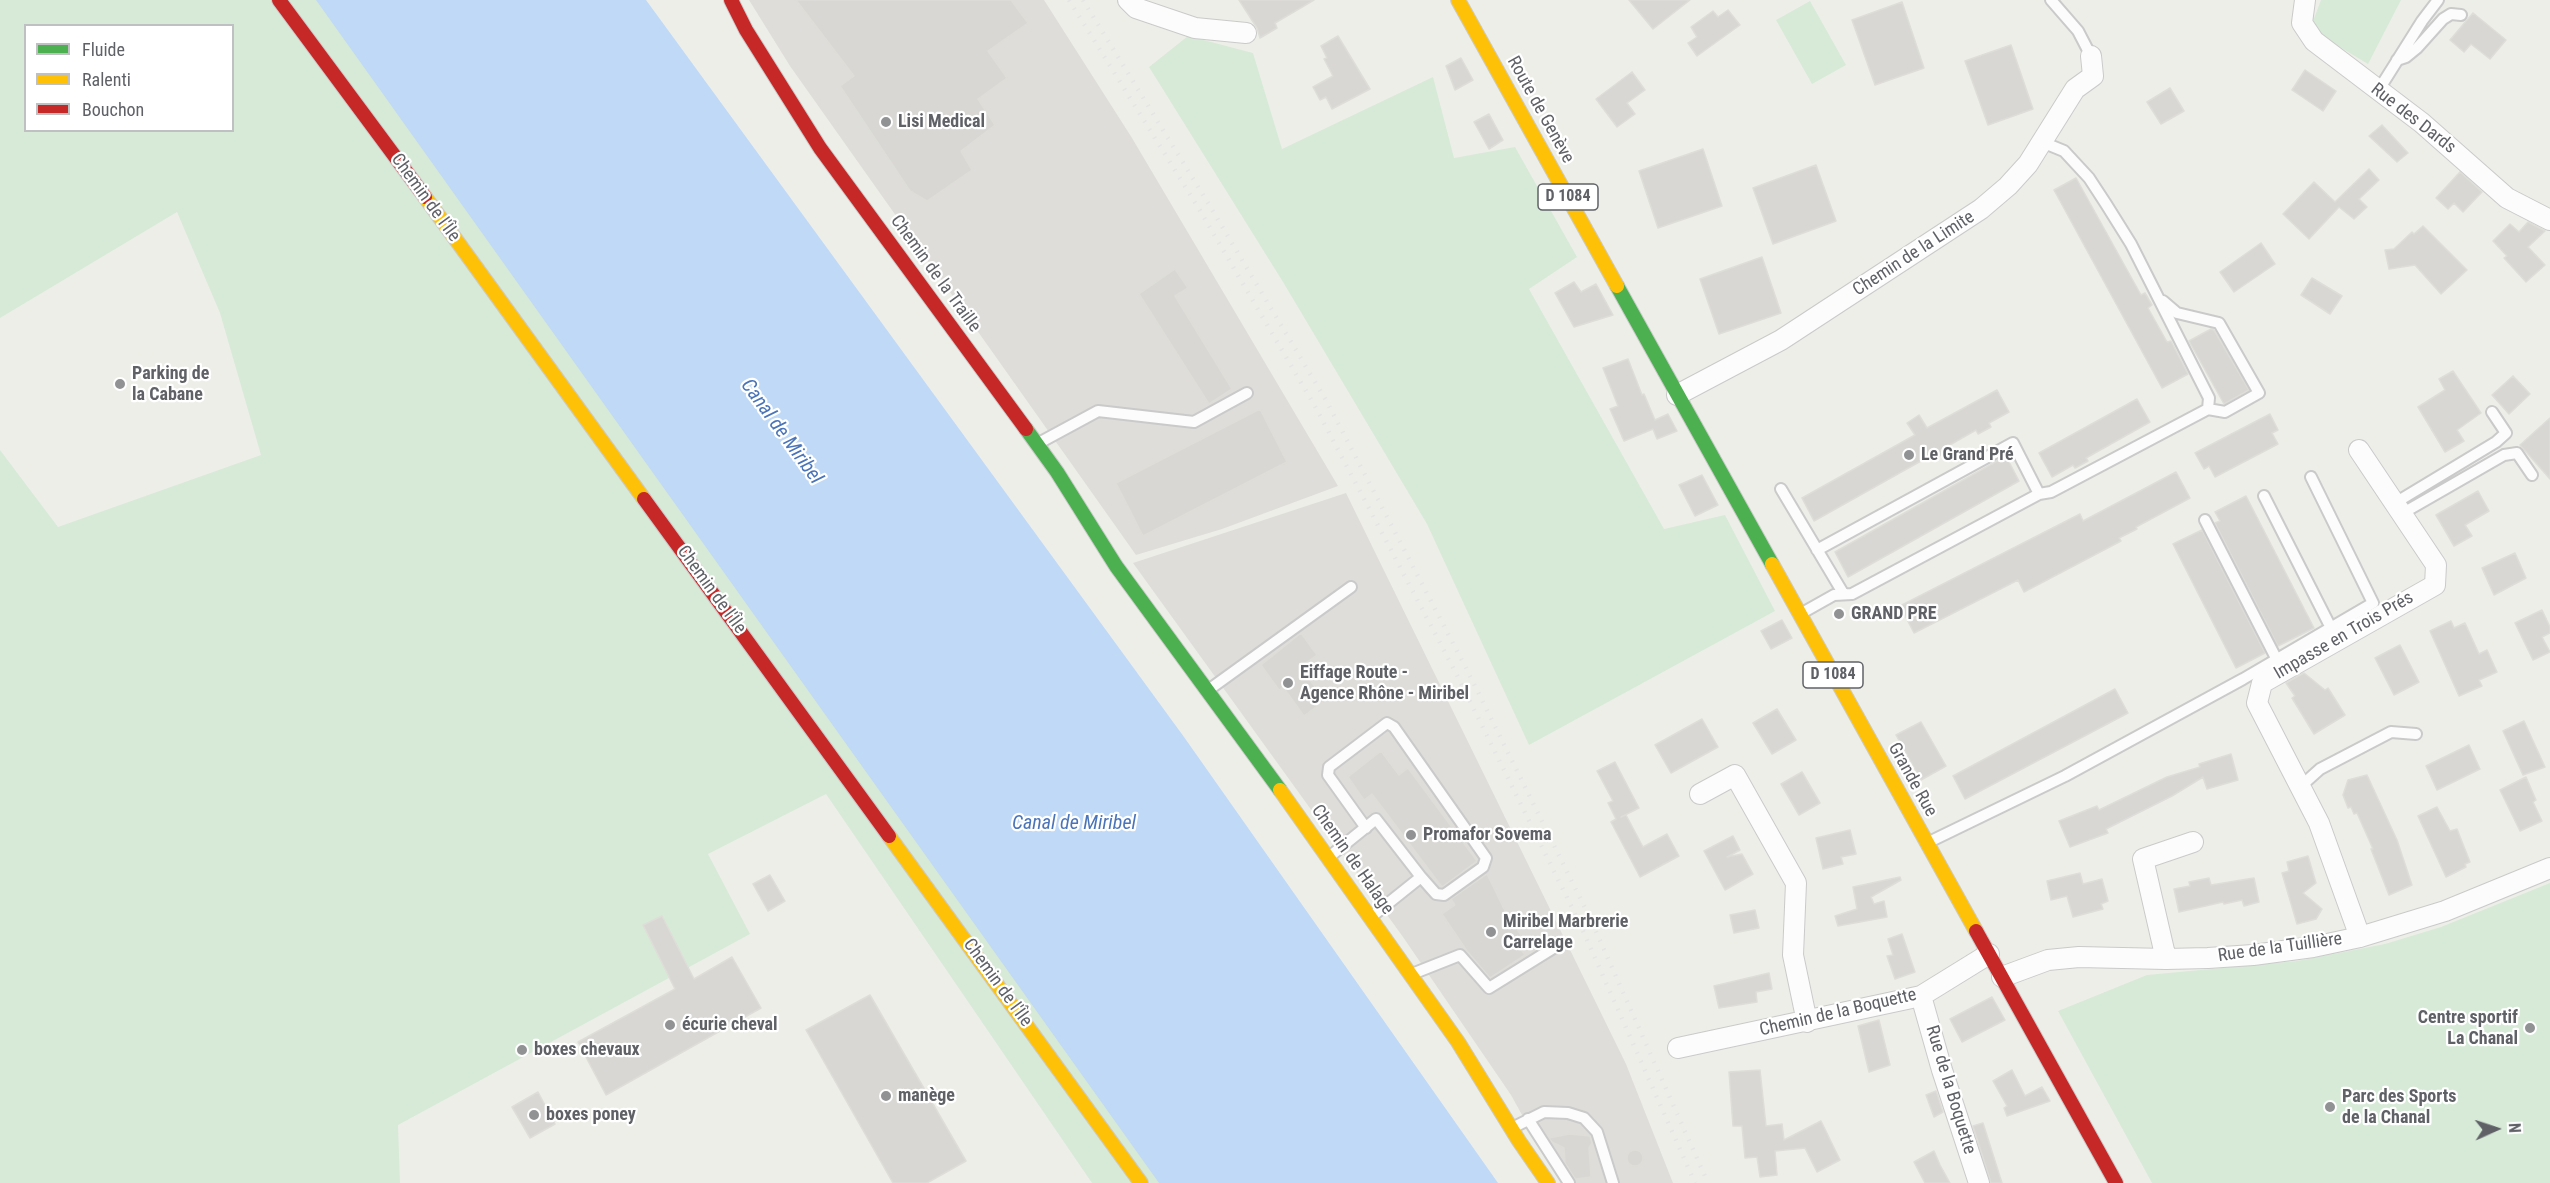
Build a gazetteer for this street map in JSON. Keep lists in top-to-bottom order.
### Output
{
  "streets": {
    "street": [
      "Route de Genève",
      "Rue des Dards",
      "D 1084",
      "Chemin de l'Île",
      "Chemin de la Limite",
      "Chemin de la Traille",
      "Impasse en Trois Prés",
      "Grande Rue",
      "Chemin de Halage",
      "Rue de la Tuillière",
      "Chemin de la Boquette",
      "Rue de la Boquette"
    ]
  },
  "crossings": [
    ["Route de Genève", "Chemin de la Limite"],
    ["Route de Genève", "Grande Rue"],
    ["Chemin de la Limite", "Grande Rue"],
    ["Chemin de la Traille", "Chemin de Halage"],
    ["Impasse en Trois Prés", "Rue de la Tuillière"],
    ["Grande Rue", "Rue de la Tuillière"],
    ["Grande Rue", "Chemin de la Boquette"],
    ["Chemin de la Boquette", "Rue de la Boquette"]
  ],
  "water": ["Canal de Miribel"],
  "places": [
    "Lisi Medical",
    "Parking de la Cabane",
    "Le Grand Pré",
    "GRAND PRE",
    "Eiffage Route - Agence Rhône - Miribel",
    "Promafor Sovema",
    "Miribel Marbrerie Carrelage",
    "écurie cheval",
    "Centre sportif La Chanal",
    "boxes chevaux",
    "manège",
    "Parc des Sports de la Chanal",
    "boxes poney"
  ],
  "legend": ["Fluide", "Ralenti", "Bouchon"],
  "north": "right"
}
